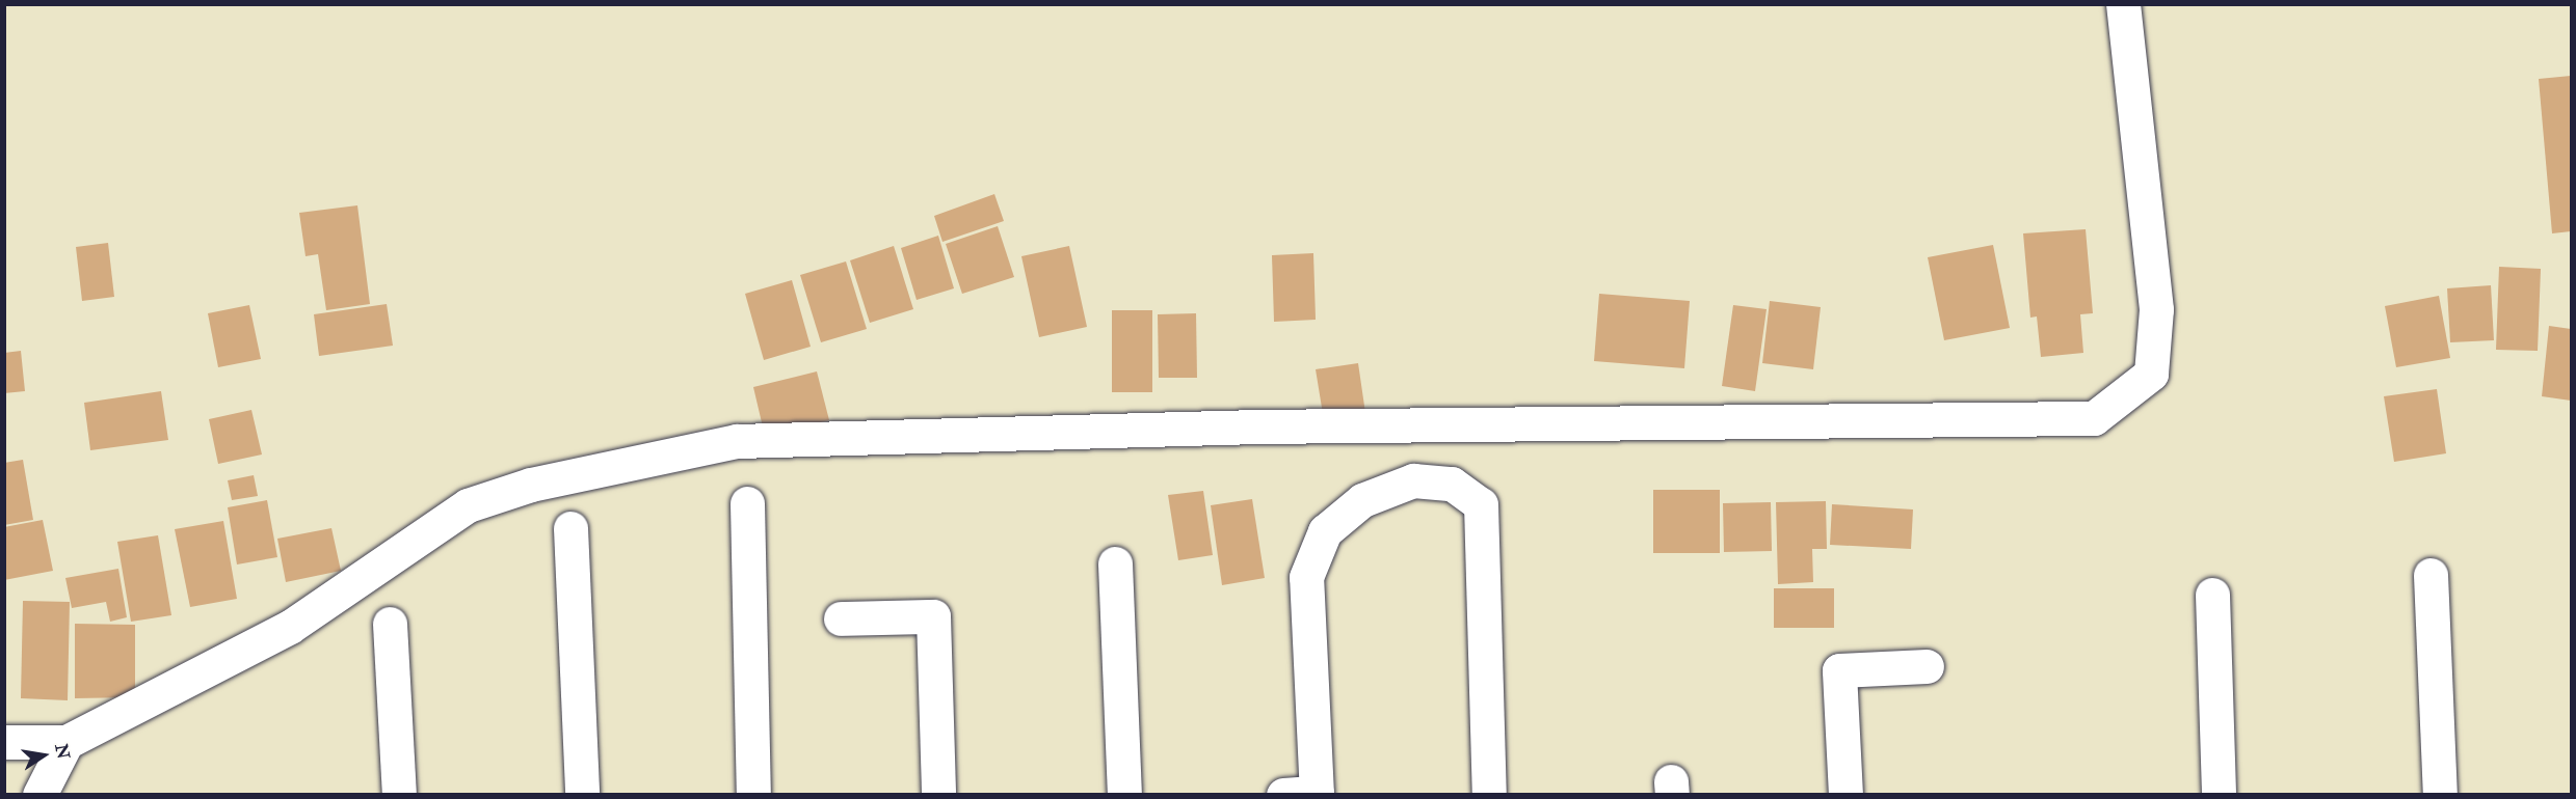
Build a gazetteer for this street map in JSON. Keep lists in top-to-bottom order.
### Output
{
  "north": "right"
}
